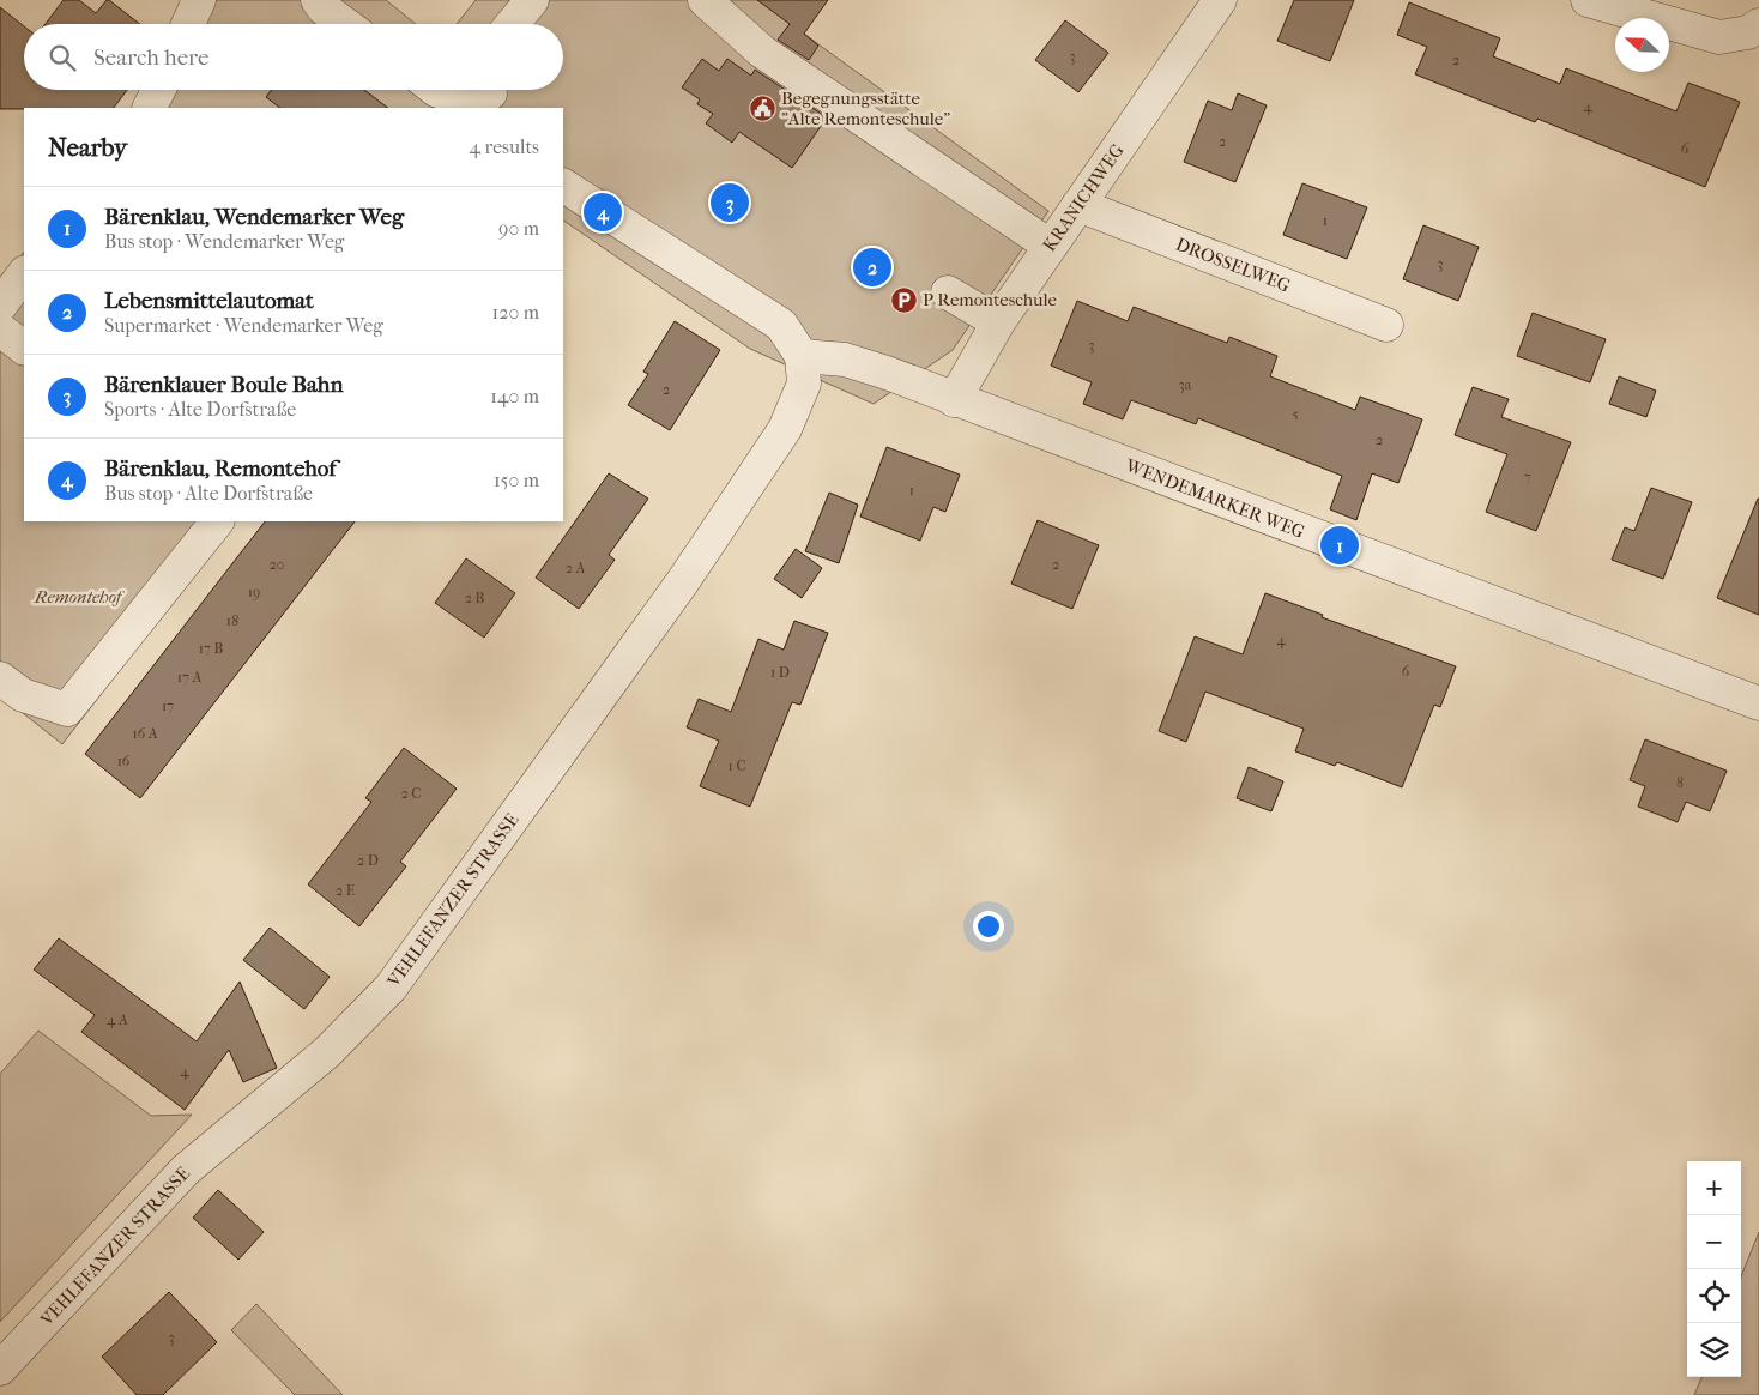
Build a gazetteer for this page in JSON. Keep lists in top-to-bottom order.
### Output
{
  "streets": {
    "street": [
      "KRANICHWEG",
      "DROSSELWEG",
      "WENDEMARKER WEG",
      "VEHLEFANZER STRASSE"
    ]
  },
  "crossings": [
    ["KRANICHWEG", "DROSSELWEG"],
    ["KRANICHWEG", "WENDEMARKER WEG"],
    ["WENDEMARKER WEG", "VEHLEFANZER STRASSE"]
  ],
  "parks": ["Remontehof"],
  "places": {
    "public building": ["Begegnungsstätte \"Alte Remonteschule\""],
    "parking": ["P Remonteschule"]
  },
  "house_numbers": [
    "3",
    "2",
    "4",
    "2",
    "6",
    "1",
    "3",
    "3",
    "3a",
    "2",
    "5",
    "2",
    "7",
    "1",
    "20",
    "2",
    "2 A",
    "19",
    "2 B",
    "18",
    "4",
    "17 B",
    "6",
    "1 D",
    "17 A",
    "17",
    "16 A",
    "16",
    "1 C",
    "8",
    "2 C",
    "2 D",
    "2 E",
    "4 A",
    "4",
    "3"
  ],
  "north": "top left",
  "page": {
    "search": "Search here",
    "heading": ["Nearby", "4 results"],
    "pins": [
      "3",
      "4",
      "2",
      "1"
    ],
    "list": [
      {
        "mark": "1",
        "name": "Bärenklau, Wendemarker Weg",
        "note": "Bus stop · Wendemarker Weg",
        "value": "90 m"
      },
      {
        "mark": "2",
        "name": "Lebensmittelautomat",
        "note": "Supermarket · Wendemarker Weg",
        "value": "120 m"
      },
      {
        "mark": "3",
        "name": "Bärenklauer Boule Bahn",
        "note": "Sports · Alte Dorfstraße",
        "value": "140 m"
      },
      {
        "mark": "4",
        "name": "Bärenklau, Remontehof",
        "note": "Bus stop · Alte Dorfstraße",
        "value": "150 m"
      }
    ],
    "map_buttons": ["+", "−"]
  }
}
